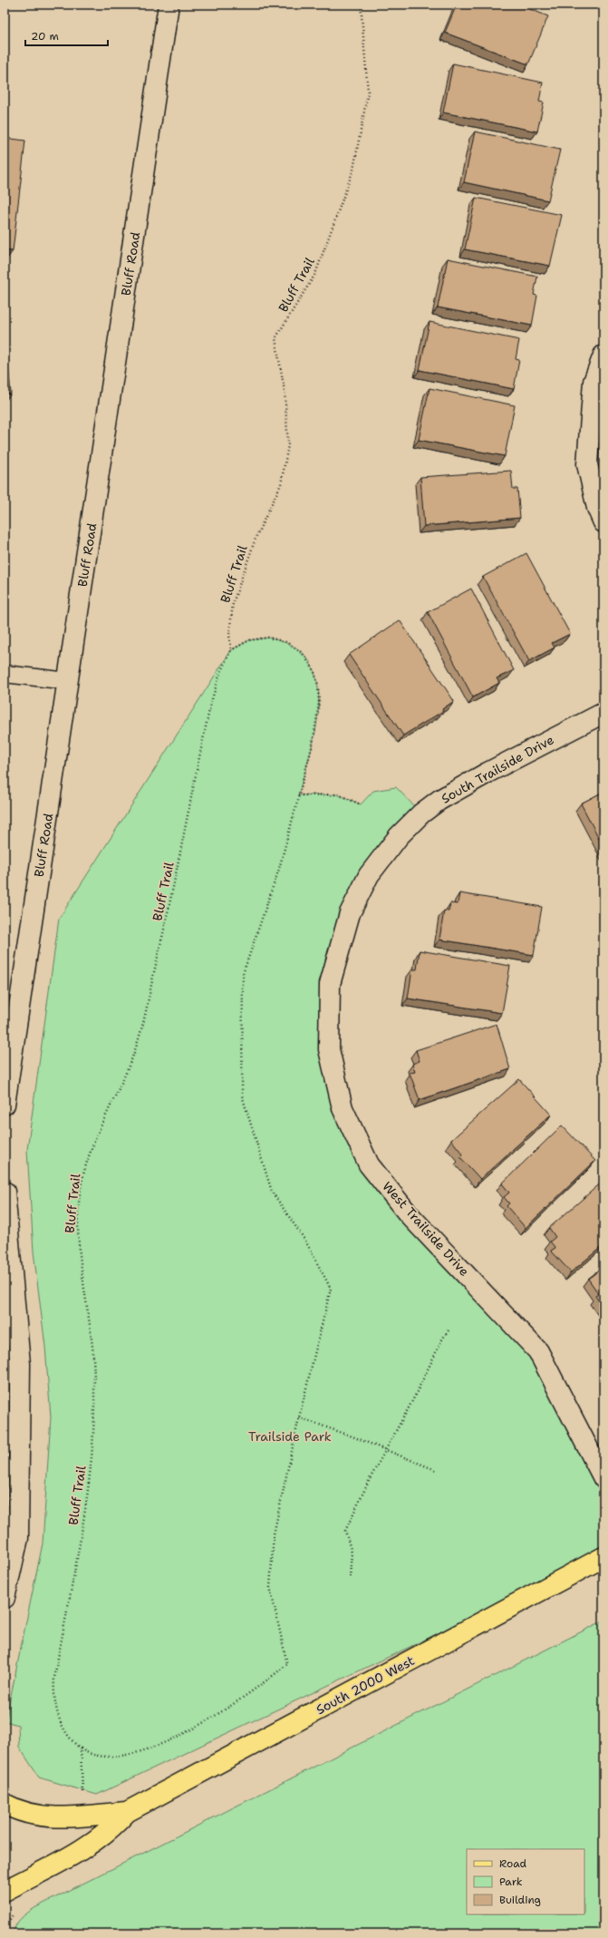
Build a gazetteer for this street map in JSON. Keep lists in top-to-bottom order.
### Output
{
  "streets": {
    "main road": [
      "Bluff Road",
      "South Trailside Drive",
      "West Trailside Drive",
      "South 2000 West"
    ],
    "path": ["Bluff Trail"]
  },
  "crossings": [
    ["South Trailside Drive", "West Trailside Drive"]
  ],
  "parks": ["Trailside Park"],
  "legend": ["Road", "Park", "Building"],
  "scale_bar": "20 m"
}
